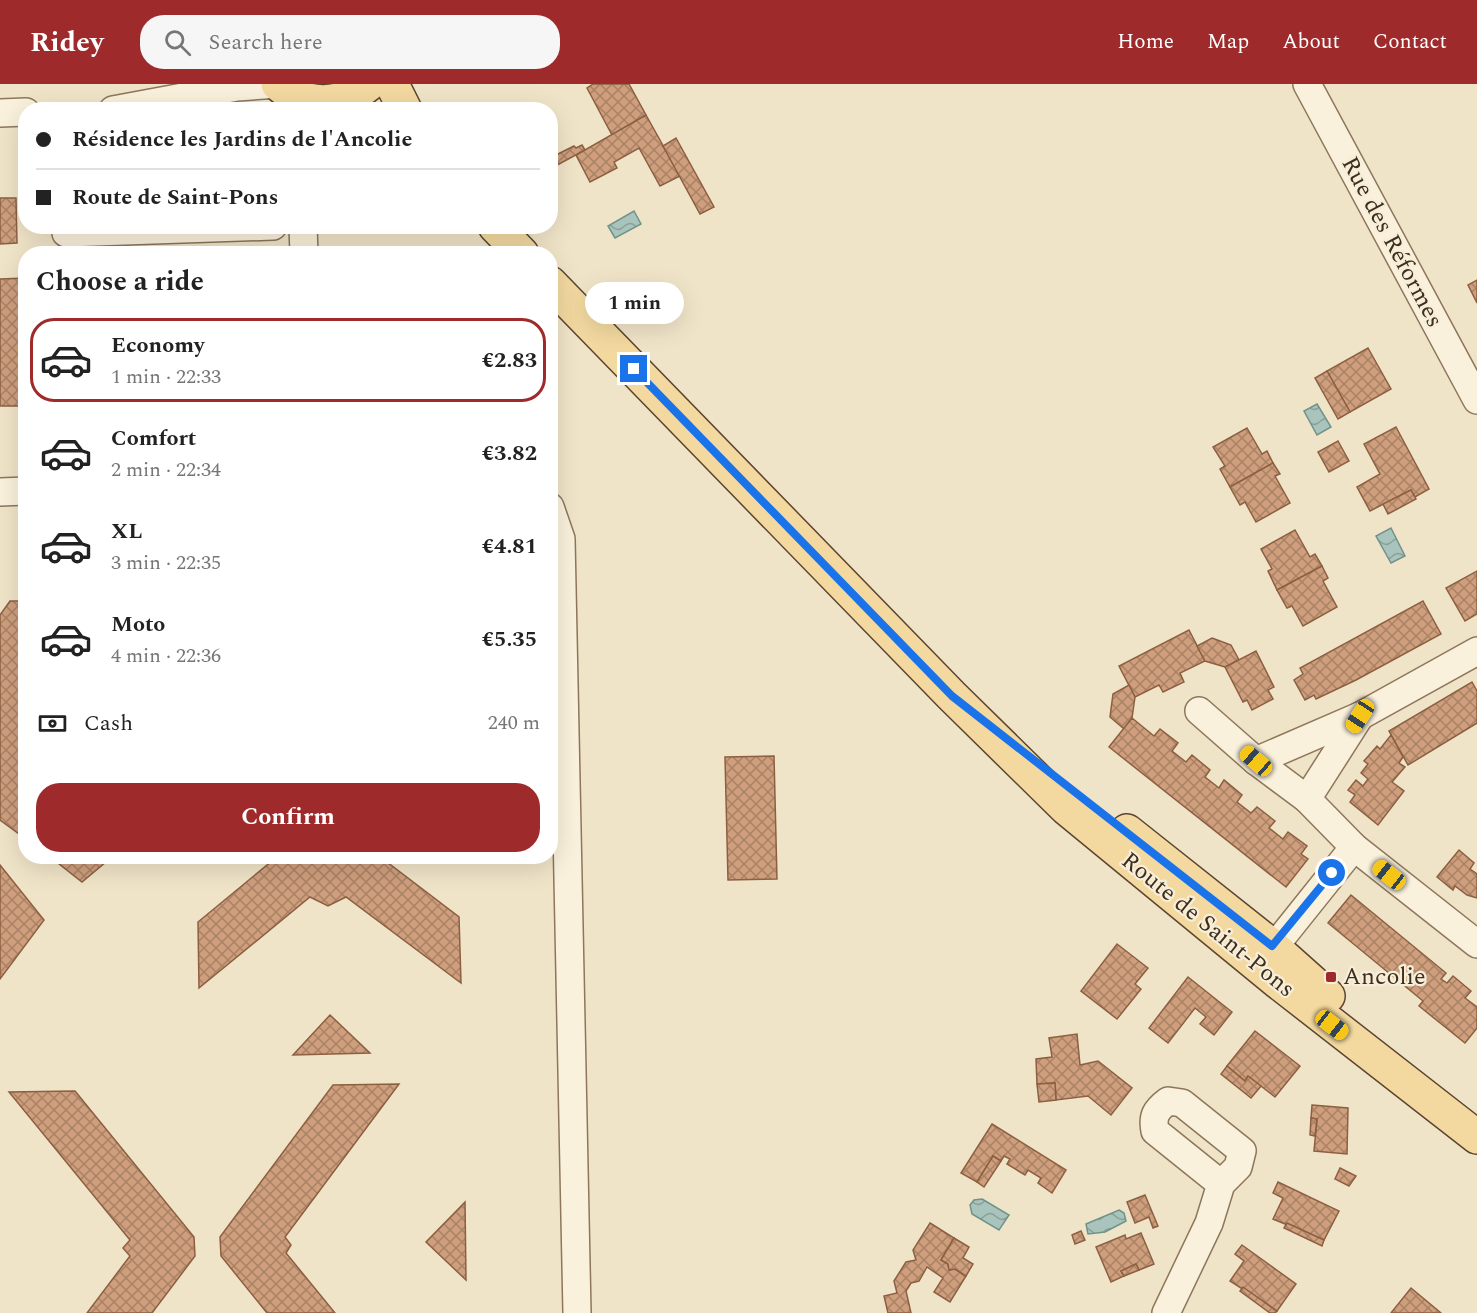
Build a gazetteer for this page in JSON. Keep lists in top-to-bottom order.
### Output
{
  "streets": {
    "main road": ["Route de Saint-Pons"],
    "street": ["Rue des Réformes"]
  },
  "places": {
    "transit": ["Ancolie"]
  },
  "page": {
    "header": "Ridey",
    "search": "Search here",
    "nav": [
      "Home",
      "Map",
      "About",
      "Contact"
    ],
    "banner": ["Résidence les Jardins de l'Ancolie", "Route de Saint-Pons"],
    "heading": "Choose a ride",
    "bubble": "1 min",
    "list": [
      {
        "name": "Economy",
        "note": "1 min · 22:33",
        "value": "€2.83"
      },
      {
        "name": "Comfort",
        "note": "2 min · 22:34",
        "value": "€3.82"
      },
      {
        "name": "XL",
        "note": "3 min · 22:35",
        "value": "€4.81"
      },
      {
        "name": "Moto",
        "note": "4 min · 22:36",
        "value": "€5.35"
      }
    ],
    "pay": ["Cash", "240 m"],
    "buttons": "Confirm"
  }
}
